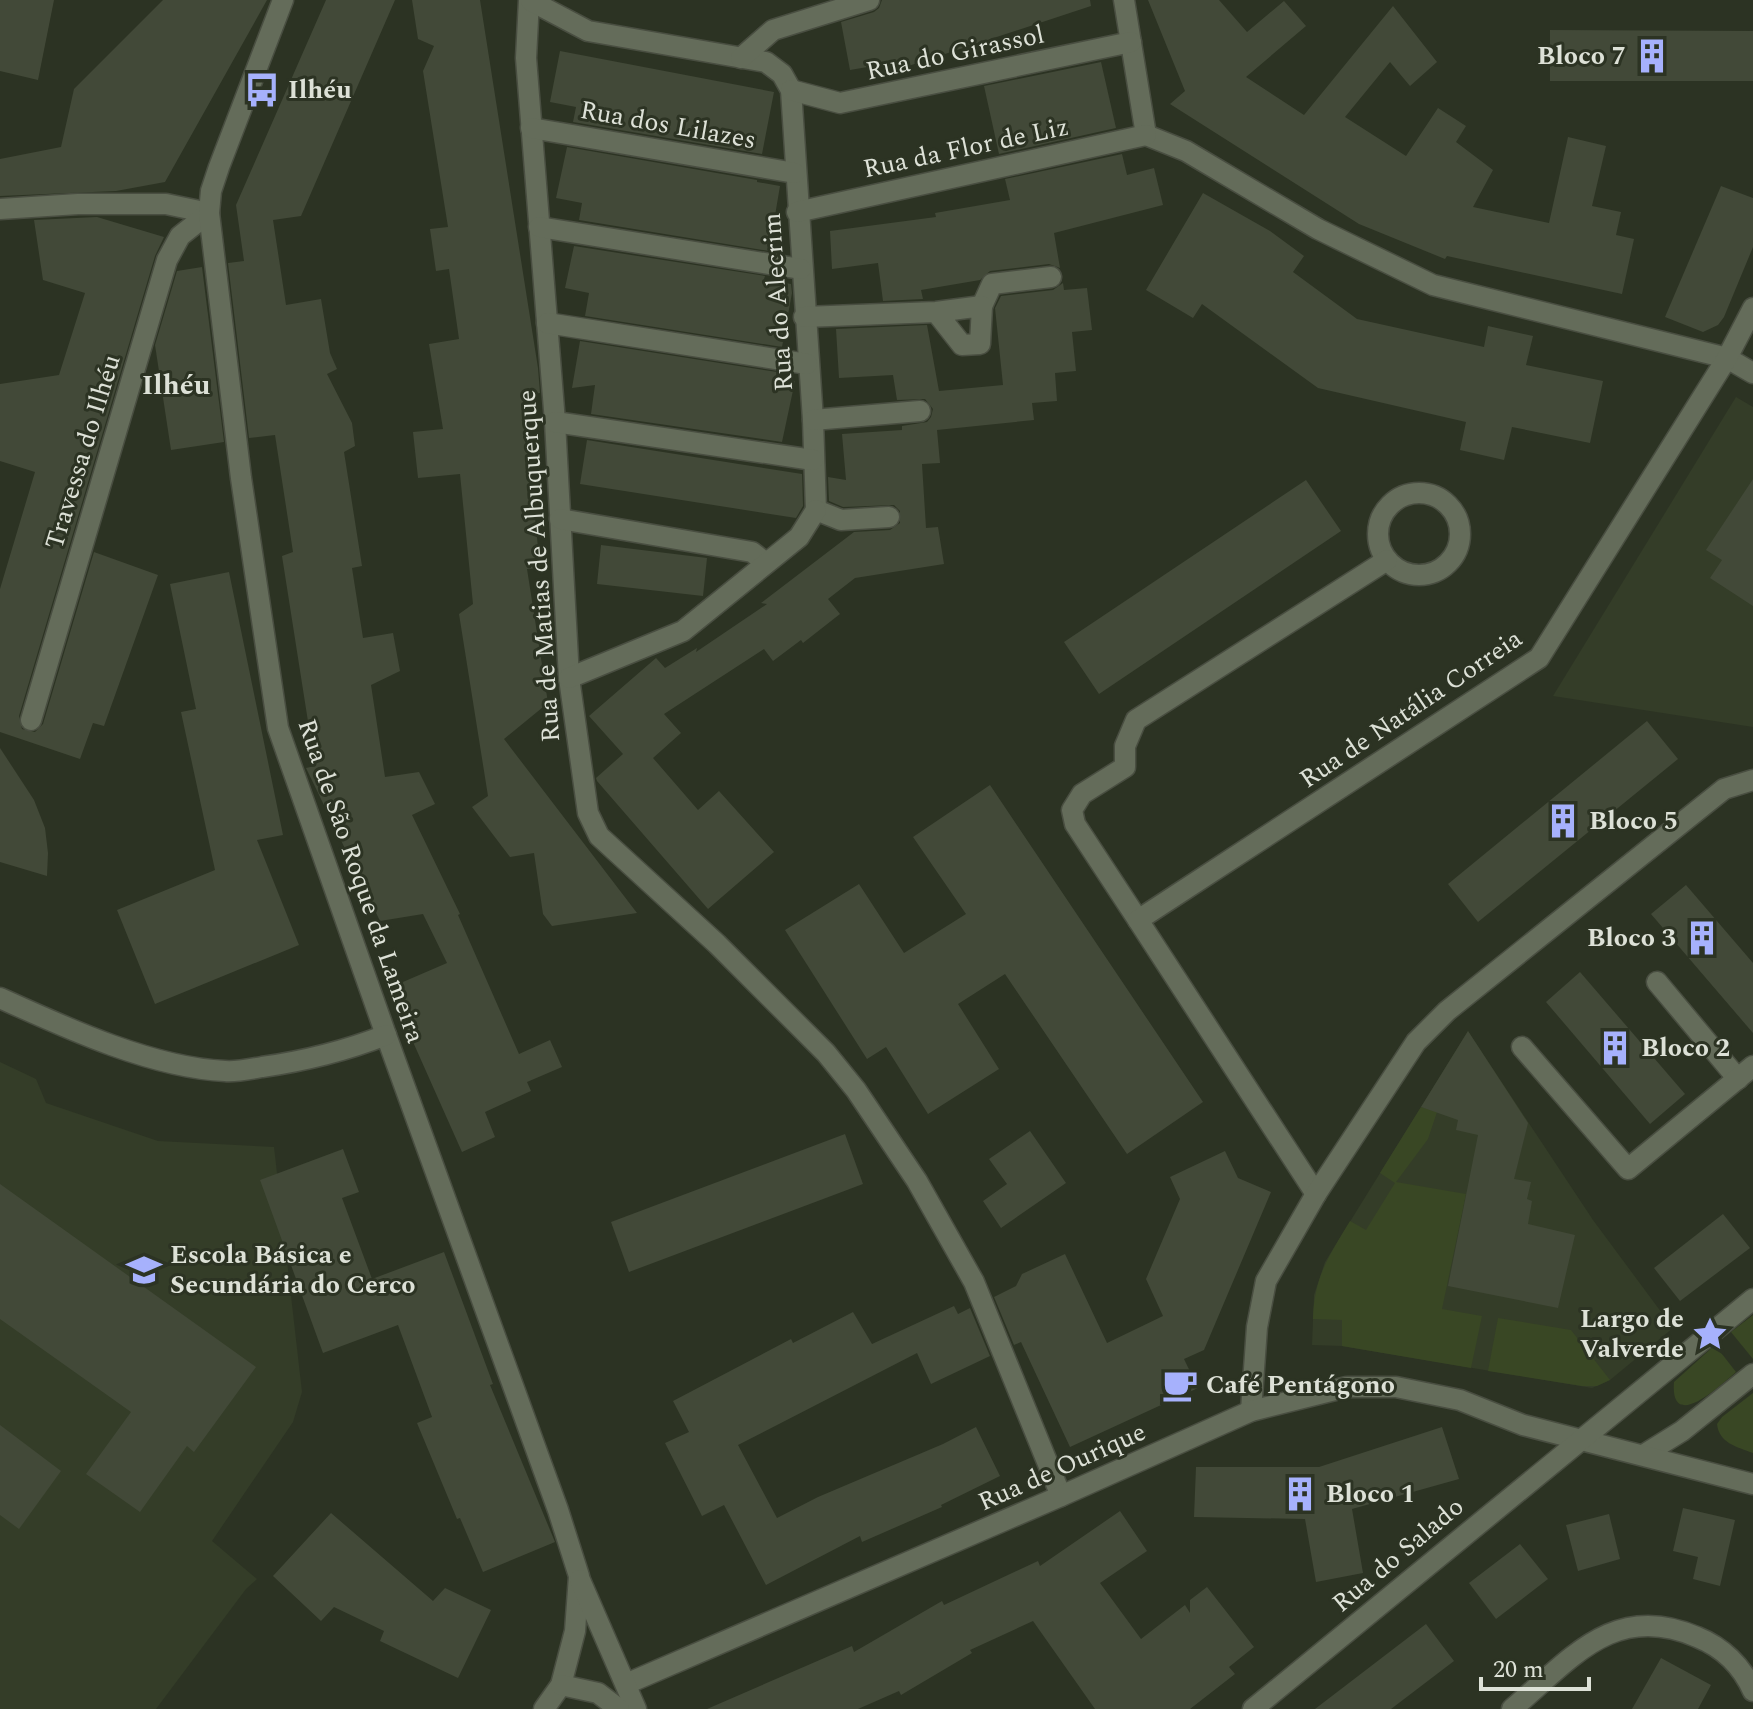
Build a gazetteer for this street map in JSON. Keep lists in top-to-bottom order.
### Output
{
  "streets": {
    "street": [
      "Rua do Girassol",
      "Rua dos Lilazes",
      "Rua da Flor de Liz",
      "Rua do Alecrim",
      "Travessa do Ilhéu",
      "Rua de Matias de Albuquerque",
      "Rua de Natália Correia",
      "Rua de São Roque da Lameira",
      "Rua de Ourique",
      "Rua do Salado"
    ]
  },
  "crossings": [
    ["Rua do Girassol", "Rua do Alecrim"],
    ["Rua dos Lilazes", "Rua do Alecrim"],
    ["Rua dos Lilazes", "Rua de Matias de Albuquerque"],
    ["Rua da Flor de Liz", "Rua do Alecrim"],
    ["Travessa do Ilhéu", "Rua de São Roque da Lameira"],
    ["Rua de Matias de Albuquerque", "Rua de Ourique"],
    ["Rua de Ourique", "Rua do Salado"]
  ],
  "districts": ["Ilhéu"],
  "places": {
    "building": [
      "Bloco 7",
      "Bloco 5",
      "Bloco 3",
      "Bloco 2",
      "Bloco 1"
    ],
    "bus stop": ["Ilhéu"],
    "school or university": ["Escola Básica e Secundária do Cerco"],
    "place": ["Largo de Valverde"],
    "cafe": ["Café Pentágono"]
  },
  "scale_bar": "20 m"
}
